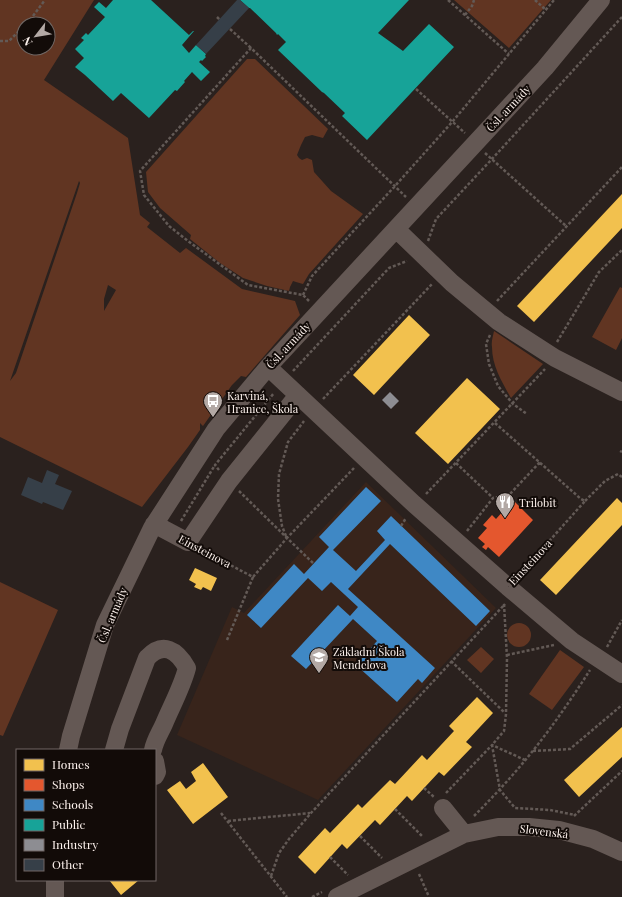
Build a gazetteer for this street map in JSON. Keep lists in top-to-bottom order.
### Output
{
  "streets": {
    "street": ["Čsl. armády", "Einsteinova", "Slovenská"]
  },
  "crossings": [
    ["Čsl. armády", "Einsteinova"]
  ],
  "places": {
    "bus stop": ["Karviná, Hranice, Škola"],
    "restaurant": ["Trilobit"],
    "school or university": ["Základní Škola Mendelova"]
  },
  "legend": [
    "Homes",
    "Shops",
    "Schools",
    "Public",
    "Industry",
    "Other"
  ],
  "north": "bottom left"
}
